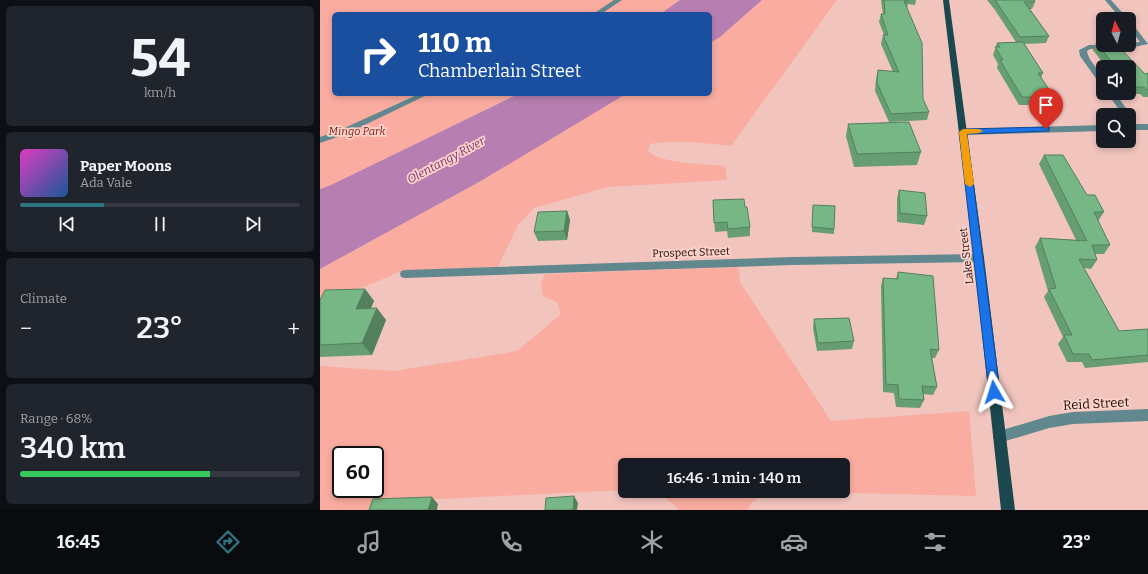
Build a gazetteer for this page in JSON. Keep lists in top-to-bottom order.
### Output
{
  "streets": {
    "main road": ["Lake Street"],
    "street": ["Prospect Street", "Reid Street"]
  },
  "crossings": [
    ["Prospect Street", "Lake Street"],
    ["Lake Street", "Reid Street"]
  ],
  "water": ["Olentangy River"],
  "parks": ["Mingo Park"],
  "north": "top",
  "page": {
    "tile": [
      ["54", "km/h"],
      "Climate",
      ["Range · 68%", "340 km"]
    ],
    "turn": ["110 m", "Chamberlain Street"],
    "song": ["Paper Moons", "Ada Vale"],
    "heat": ["−", "23°", "+"],
    "limit": "60",
    "trip": "16:46 · 1 min · 140 m",
    "tabs": ["16:45", "23°"]
  }
}
